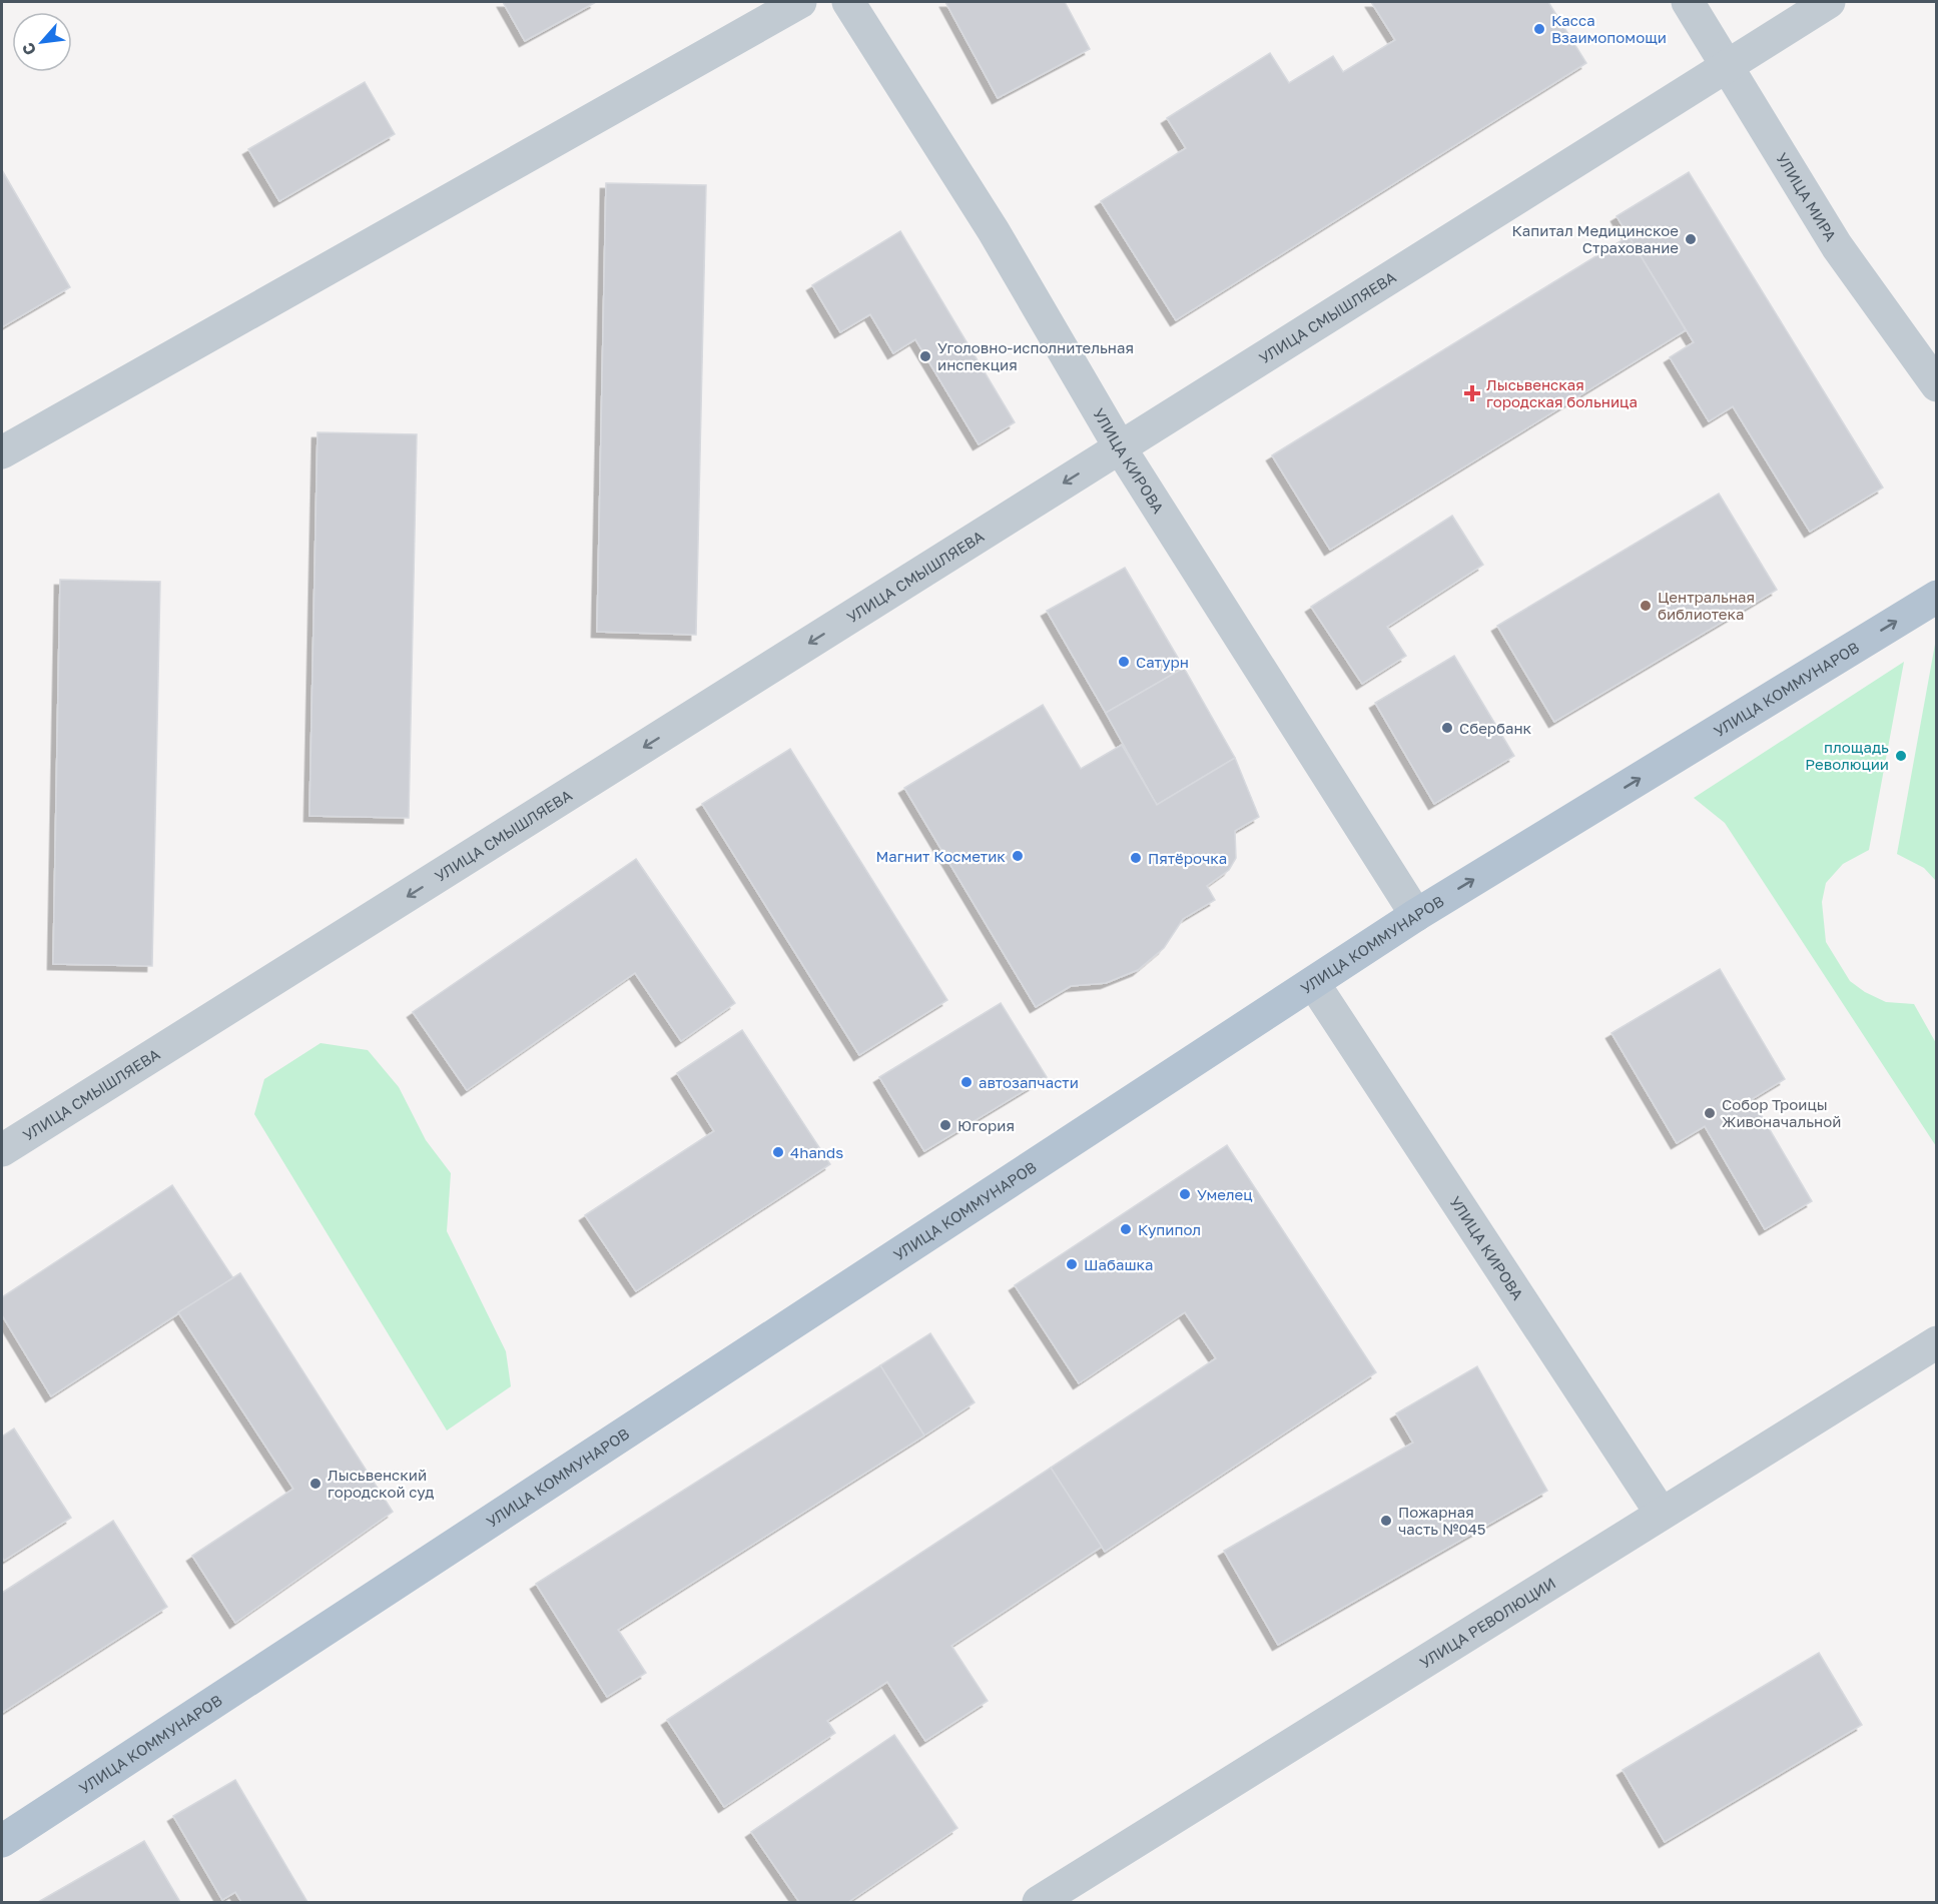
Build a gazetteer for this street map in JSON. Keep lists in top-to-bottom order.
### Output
{
  "streets": {
    "main road": ["УЛИЦА КОММУНАРОВ"],
    "street": [
      "УЛИЦА МИРА",
      "УЛИЦА СМЫШЛЯЕВА",
      "УЛИЦА КИРОВА",
      "УЛИЦА РЕВОЛЮЦИИ"
    ]
  },
  "crossings": [
    ["УЛИЦА МИРА", "УЛИЦА СМЫШЛЯЕВА"],
    ["УЛИЦА СМЫШЛЯЕВА", "УЛИЦА КИРОВА"],
    ["УЛИЦА КИРОВА", "УЛИЦА КОММУНАРОВ"],
    ["УЛИЦА КИРОВА", "УЛИЦА РЕВОЛЮЦИИ"]
  ],
  "one_way": ["УЛИЦА СМЫШЛЯЕВА"],
  "places": {
    "other": [
      "Касса Взаимопомощи",
      "Капитал Медицинское Страхование",
      "Уголовно-исполнительная инспекция",
      "Центральная библиотека",
      "Сатурн",
      "Сбербанк",
      "площадь Революции",
      "Магнит Косметик",
      "Пятёрочка",
      "автозапчасти",
      "Собор Троицы Живоначальной",
      "Югория",
      "4hands",
      "Умелец",
      "Купипол",
      "Шабашка",
      "Лысьвенский городской суд",
      "Пожарная часть №045"
    ],
    "health": ["Лысьвенская городская больница"]
  },
  "north": "bottom left"
}
